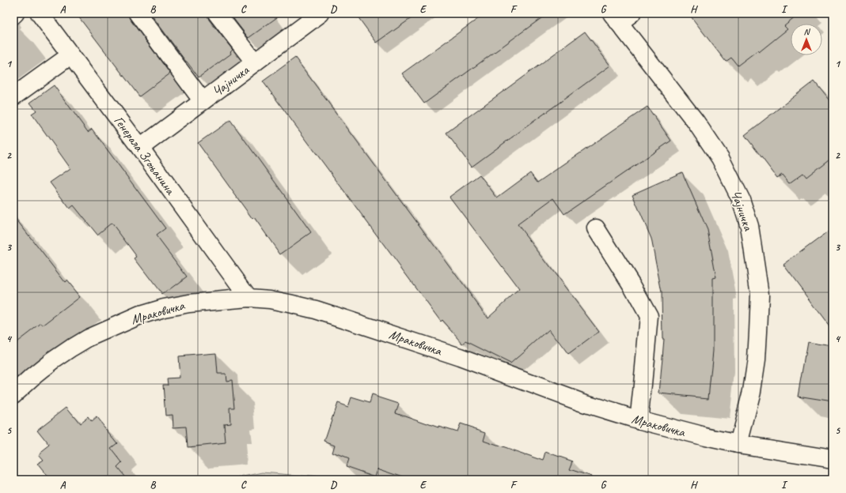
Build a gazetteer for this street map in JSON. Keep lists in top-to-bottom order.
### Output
{
  "streets": {
    "street": ["Чајничка", "Генерала Згоњанина", "Мраковичка"]
  },
  "crossings": [
    ["Чајничка", "Генерала Згоњанина"],
    ["Чајничка", "Мраковичка"],
    ["Генерала Згоњанина", "Мраковичка"]
  ],
  "north": "top",
  "grid": {
    "columns": [
      "A",
      "B",
      "C",
      "D",
      "E",
      "F",
      "G",
      "H",
      "I"
    ],
    "rows": [
      "1",
      "2",
      "3",
      "4",
      "5"
    ]
  }
}
